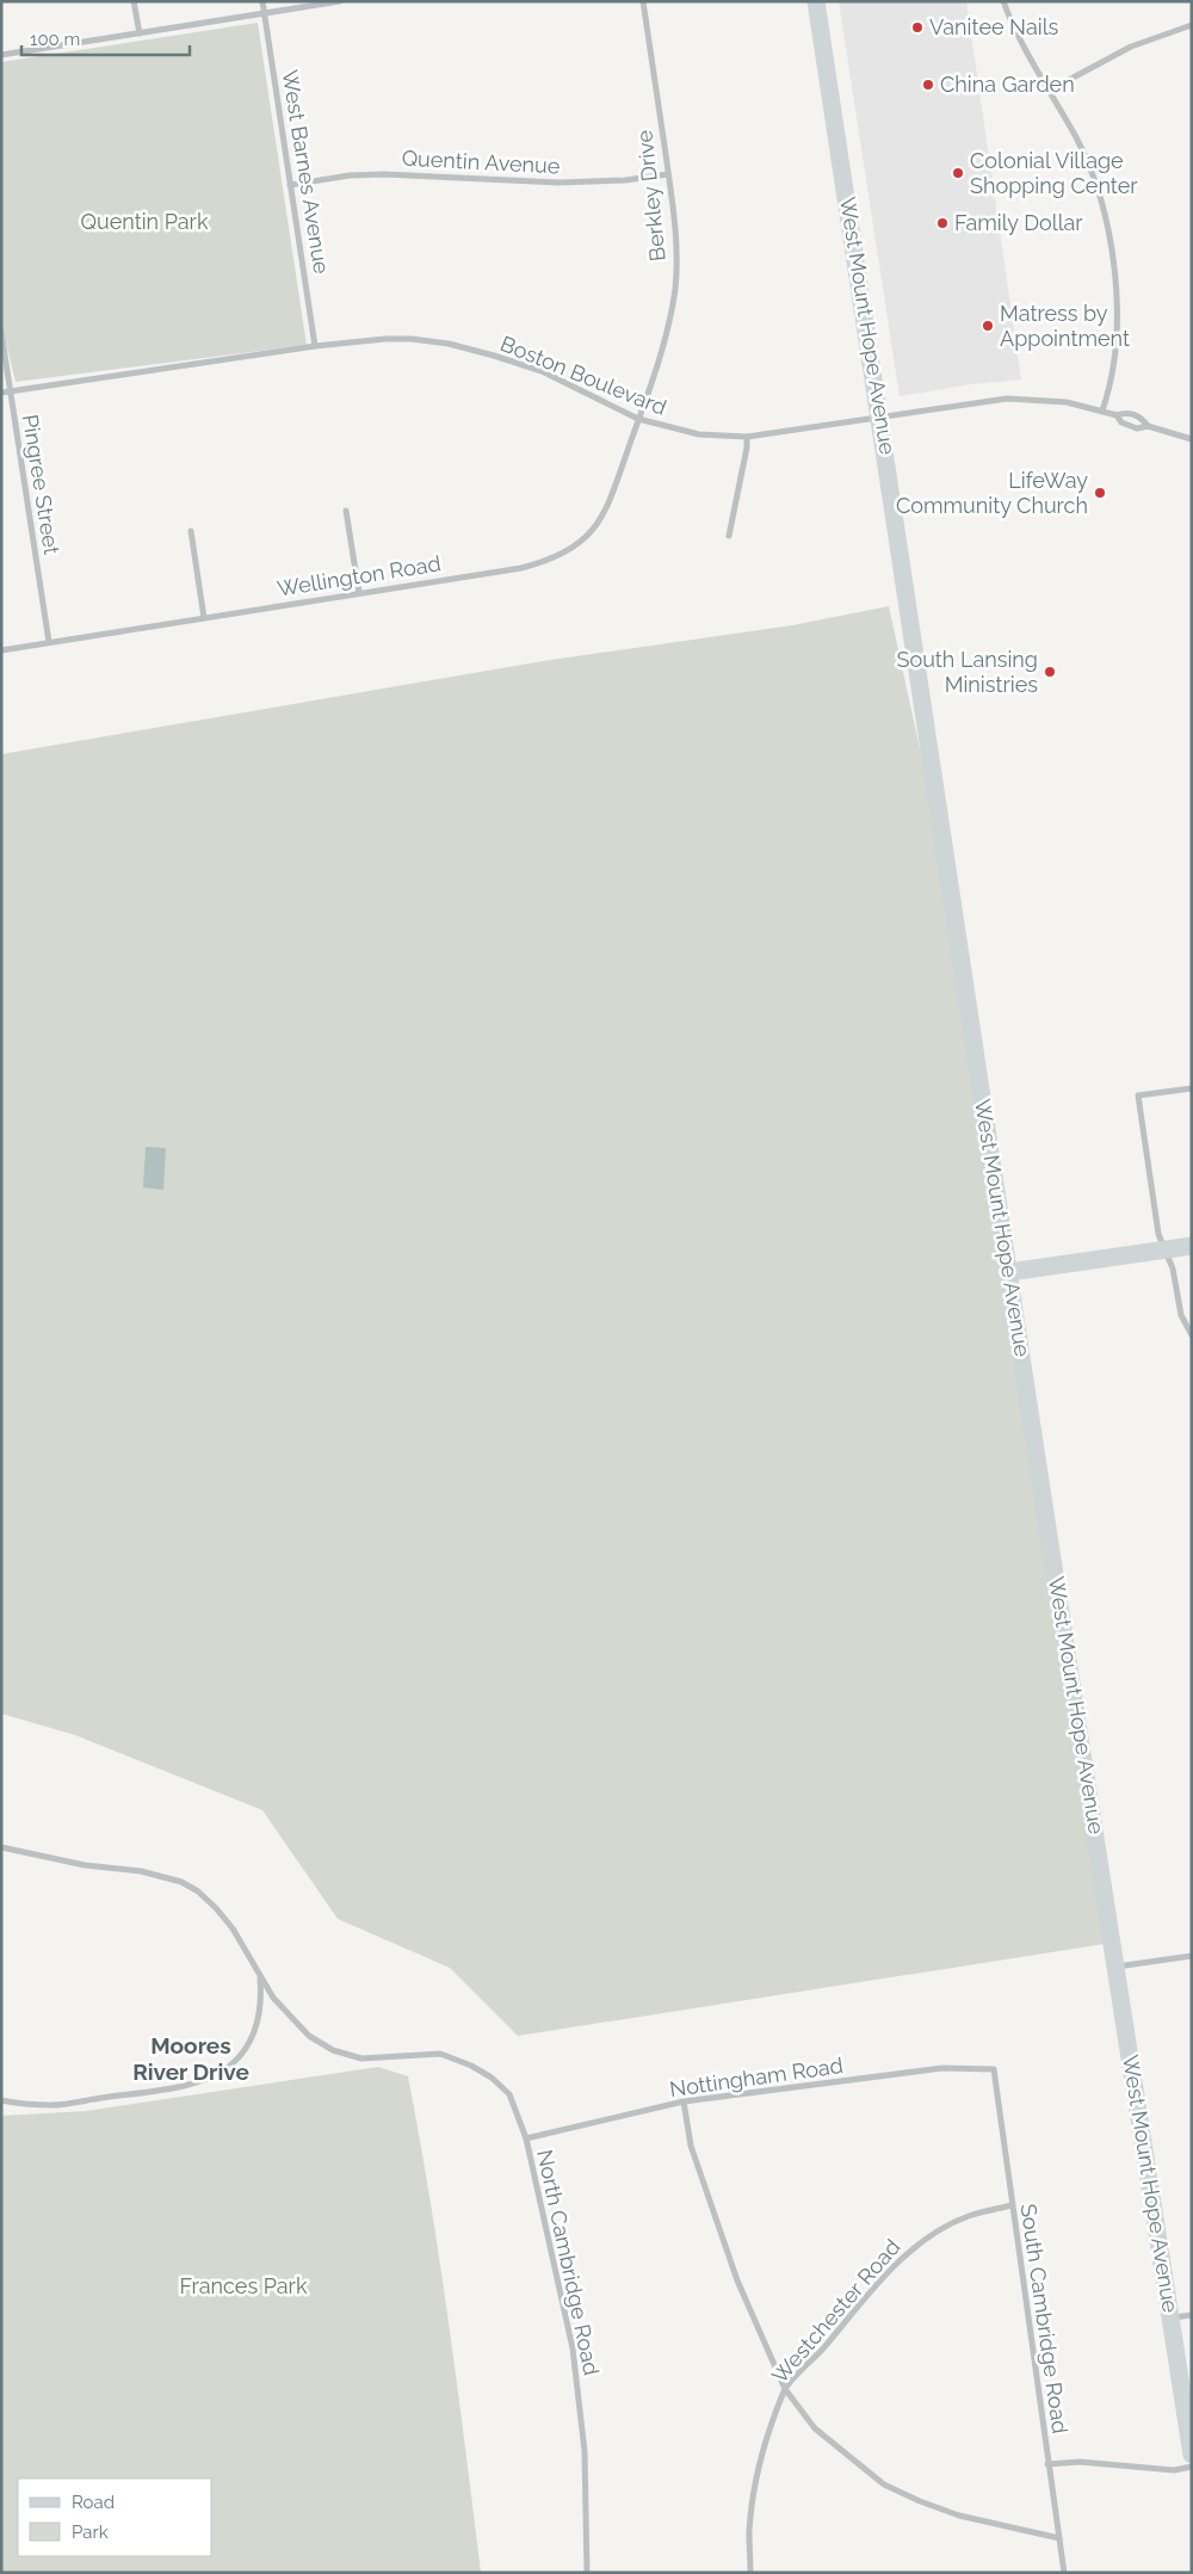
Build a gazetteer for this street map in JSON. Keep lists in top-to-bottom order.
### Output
{
  "streets": {
    "street": [
      "Quentin Avenue",
      "West Barnes Avenue",
      "Berkley Drive",
      "West Mount Hope Avenue",
      "Boston Boulevard",
      "Pingree Street",
      "Wellington Road",
      "Nottingham Road",
      "North Cambridge Road",
      "Westchester Road",
      "South Cambridge Road"
    ]
  },
  "crossings": [
    ["Quentin Avenue", "West Barnes Avenue"],
    ["Quentin Avenue", "Berkley Drive"],
    ["West Barnes Avenue", "Boston Boulevard"],
    ["Berkley Drive", "Boston Boulevard"],
    ["Berkley Drive", "Wellington Road"],
    ["West Mount Hope Avenue", "Boston Boulevard"],
    ["Boston Boulevard", "Pingree Street"],
    ["Boston Boulevard", "Wellington Road"],
    ["Pingree Street", "Wellington Road"],
    ["Nottingham Road", "North Cambridge Road"],
    ["Nottingham Road", "South Cambridge Road"],
    ["Westchester Road", "South Cambridge Road"]
  ],
  "districts": ["Moores River Drive"],
  "parks": ["Quentin Park", "Frances Park"],
  "places": [
    "Vanitee Nails",
    "China Garden",
    "Colonial Village Shopping Center",
    "Family Dollar",
    "Matress by Appointment",
    "LifeWay Community Church",
    "South Lansing Ministries"
  ],
  "legend": ["Road", "Park"],
  "scale_bar": "100 m"
}
